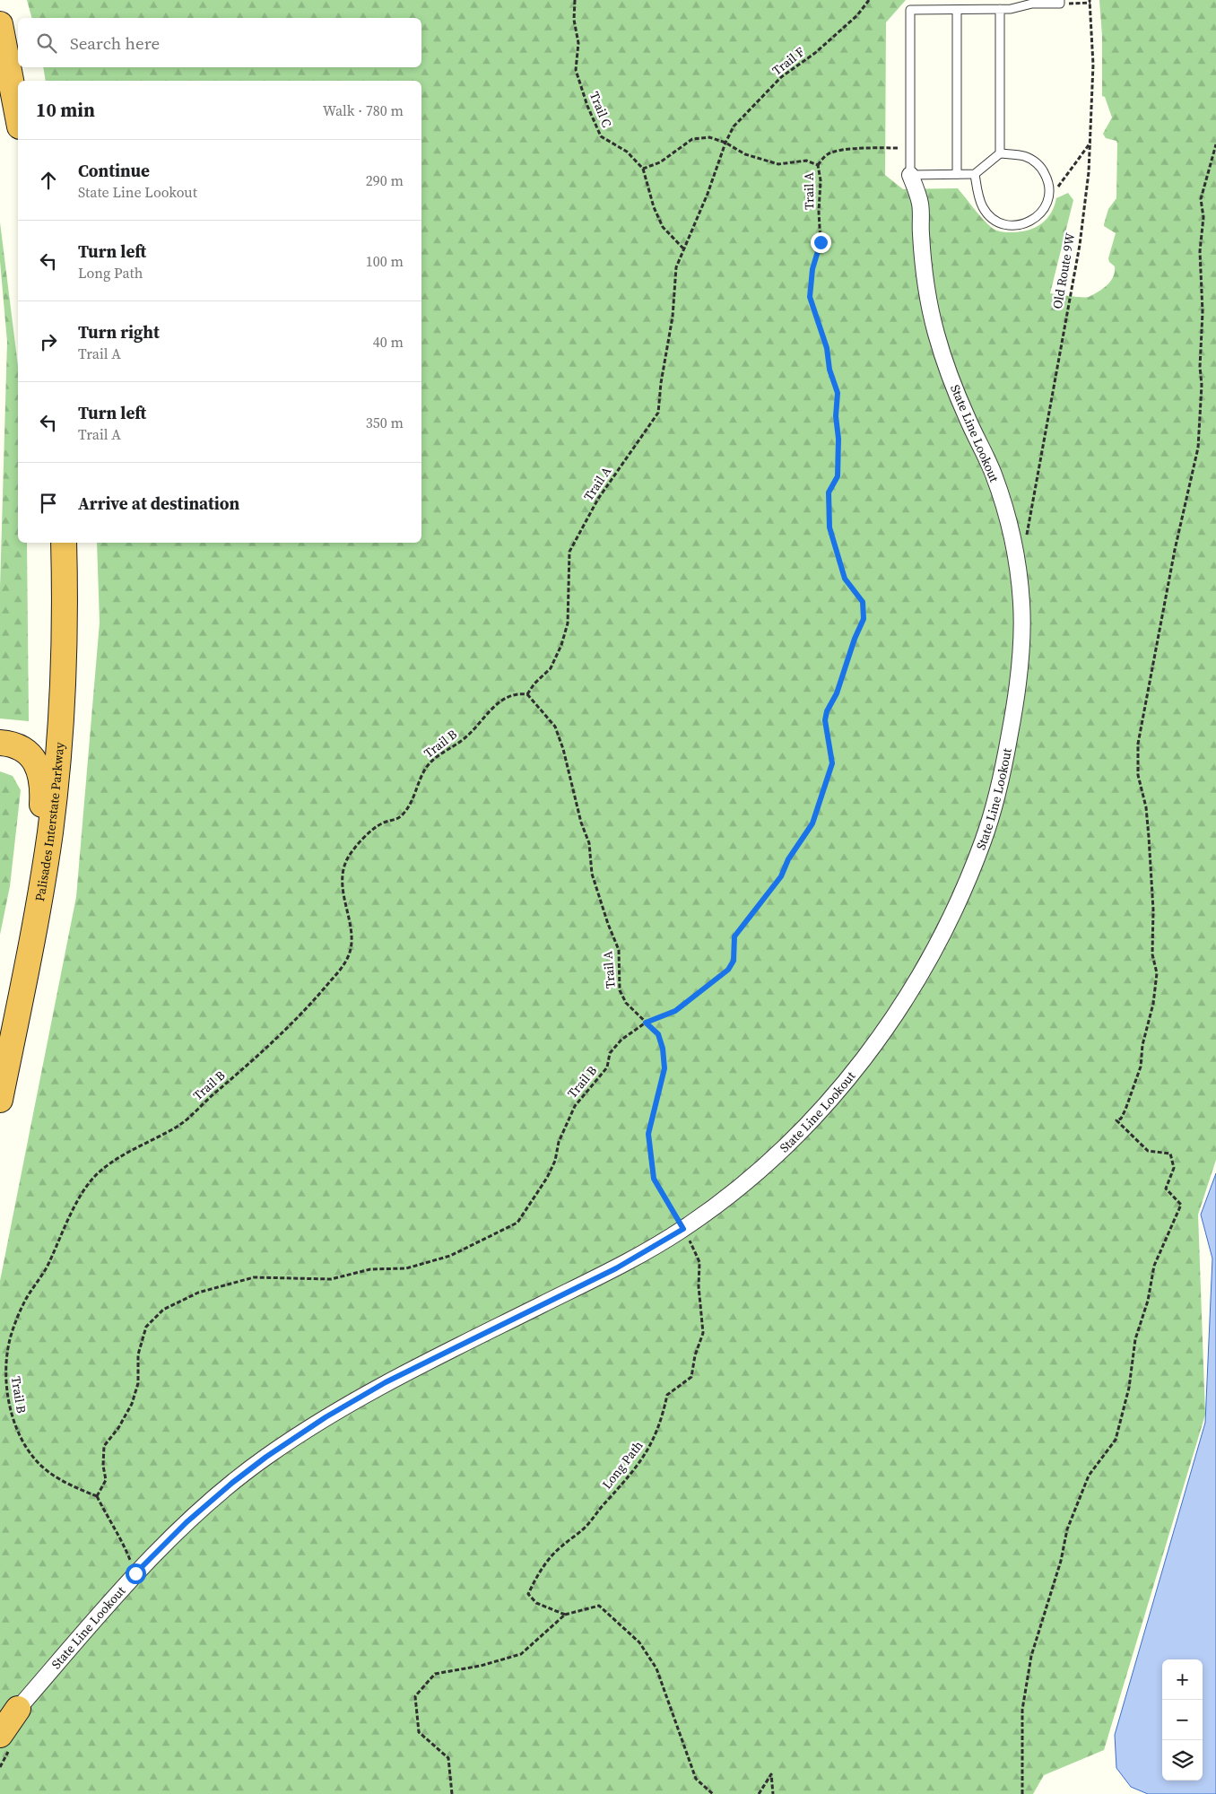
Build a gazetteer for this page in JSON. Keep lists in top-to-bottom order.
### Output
{
  "streets": {
    "highway": ["Palisades Interstate Parkway"],
    "street": ["State Line Lookout"],
    "path": [
      "Trail F",
      "Trail C",
      "Trail A",
      "Old Route 9W",
      "Trail B",
      "Long Path"
    ]
  },
  "crossings": [
    ["Trail F", "Trail A"],
    ["Trail A", "Trail B"],
    ["Trail A", "Long Path"],
    ["State Line Lookout", "Long Path"],
    ["Trail B", "Long Path"]
  ],
  "page": {
    "search": "Search here",
    "heading": ["10 min", "Walk · 780 m"],
    "list": [
      ["Continue", "State Line Lookout", "290 m"],
      ["Turn left", "Long Path", "100 m"],
      ["Turn right", "Trail A", "40 m"],
      ["Turn left", "Trail A", "350 m"],
      "Arrive at destination"
    ],
    "map_buttons": ["+", "−"]
  }
}
